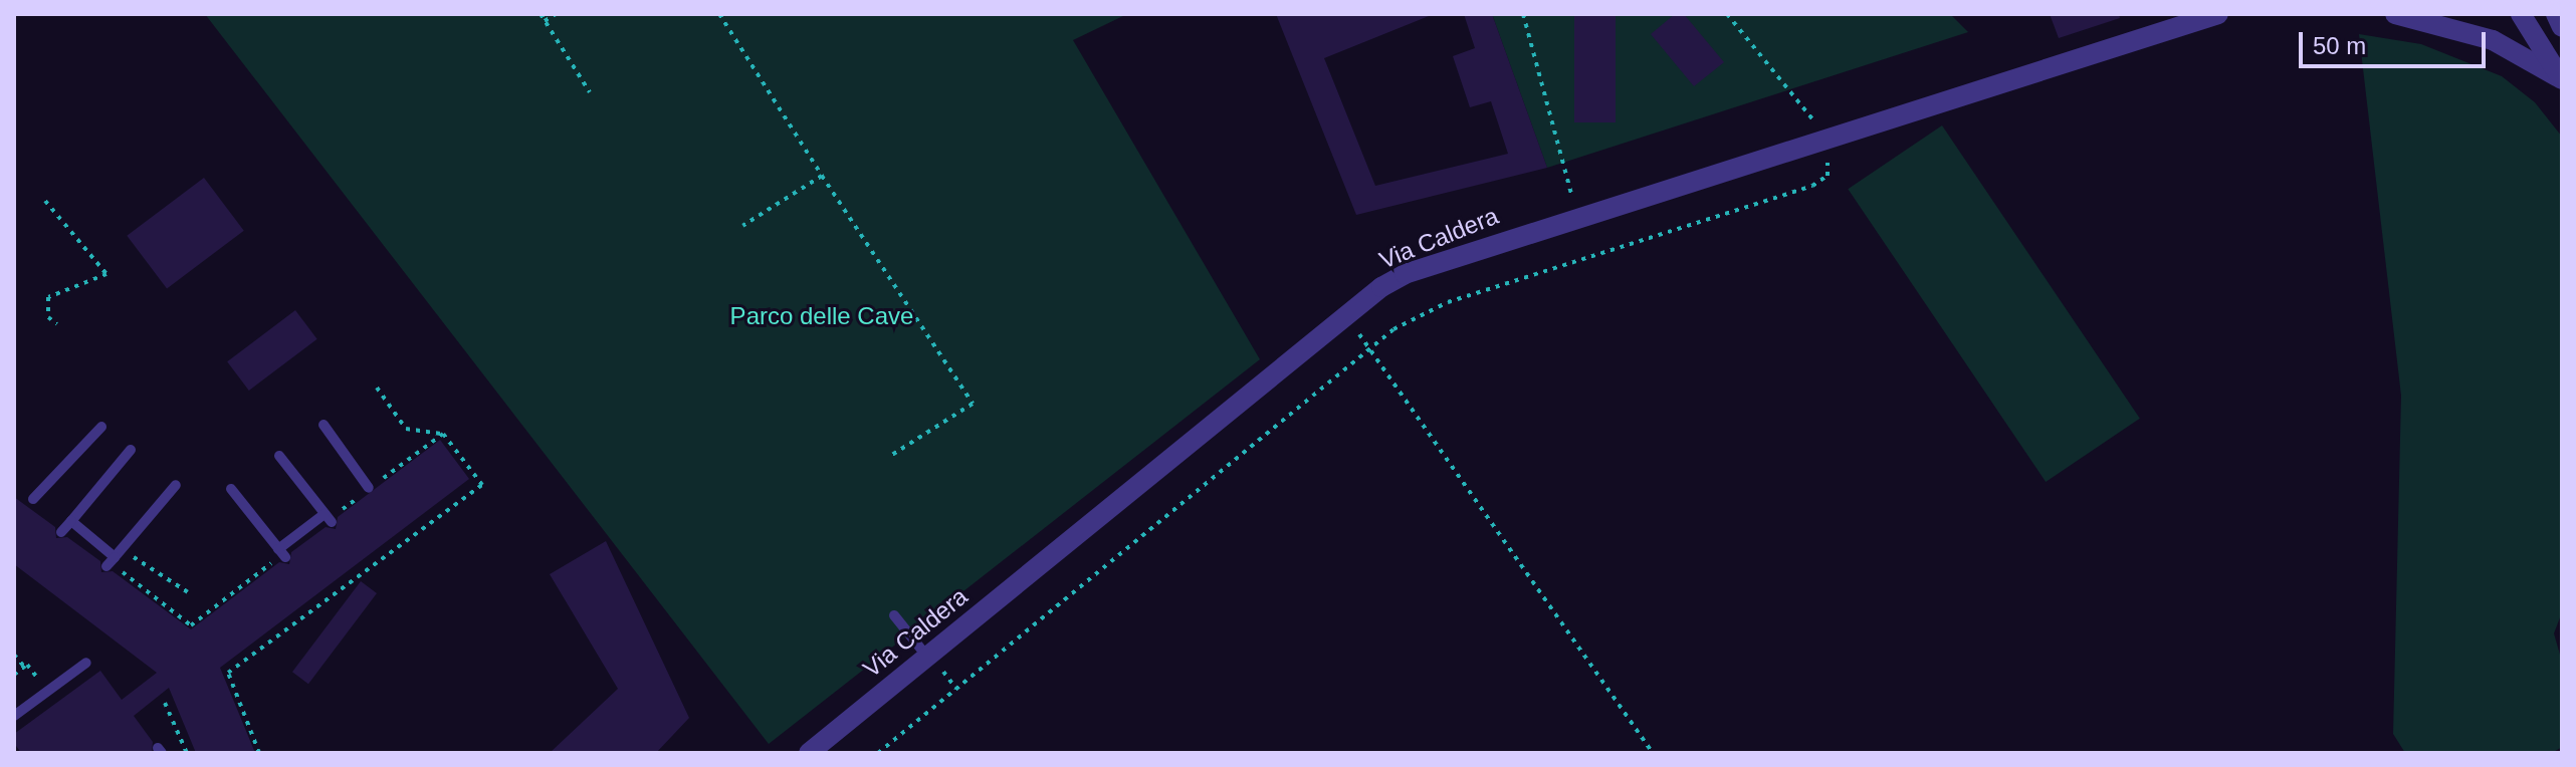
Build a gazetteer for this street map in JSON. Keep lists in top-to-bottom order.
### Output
{
  "streets": {
    "street": ["Via Caldera"]
  },
  "parks": ["Parco delle Cave"],
  "scale_bar": "50 m"
}
